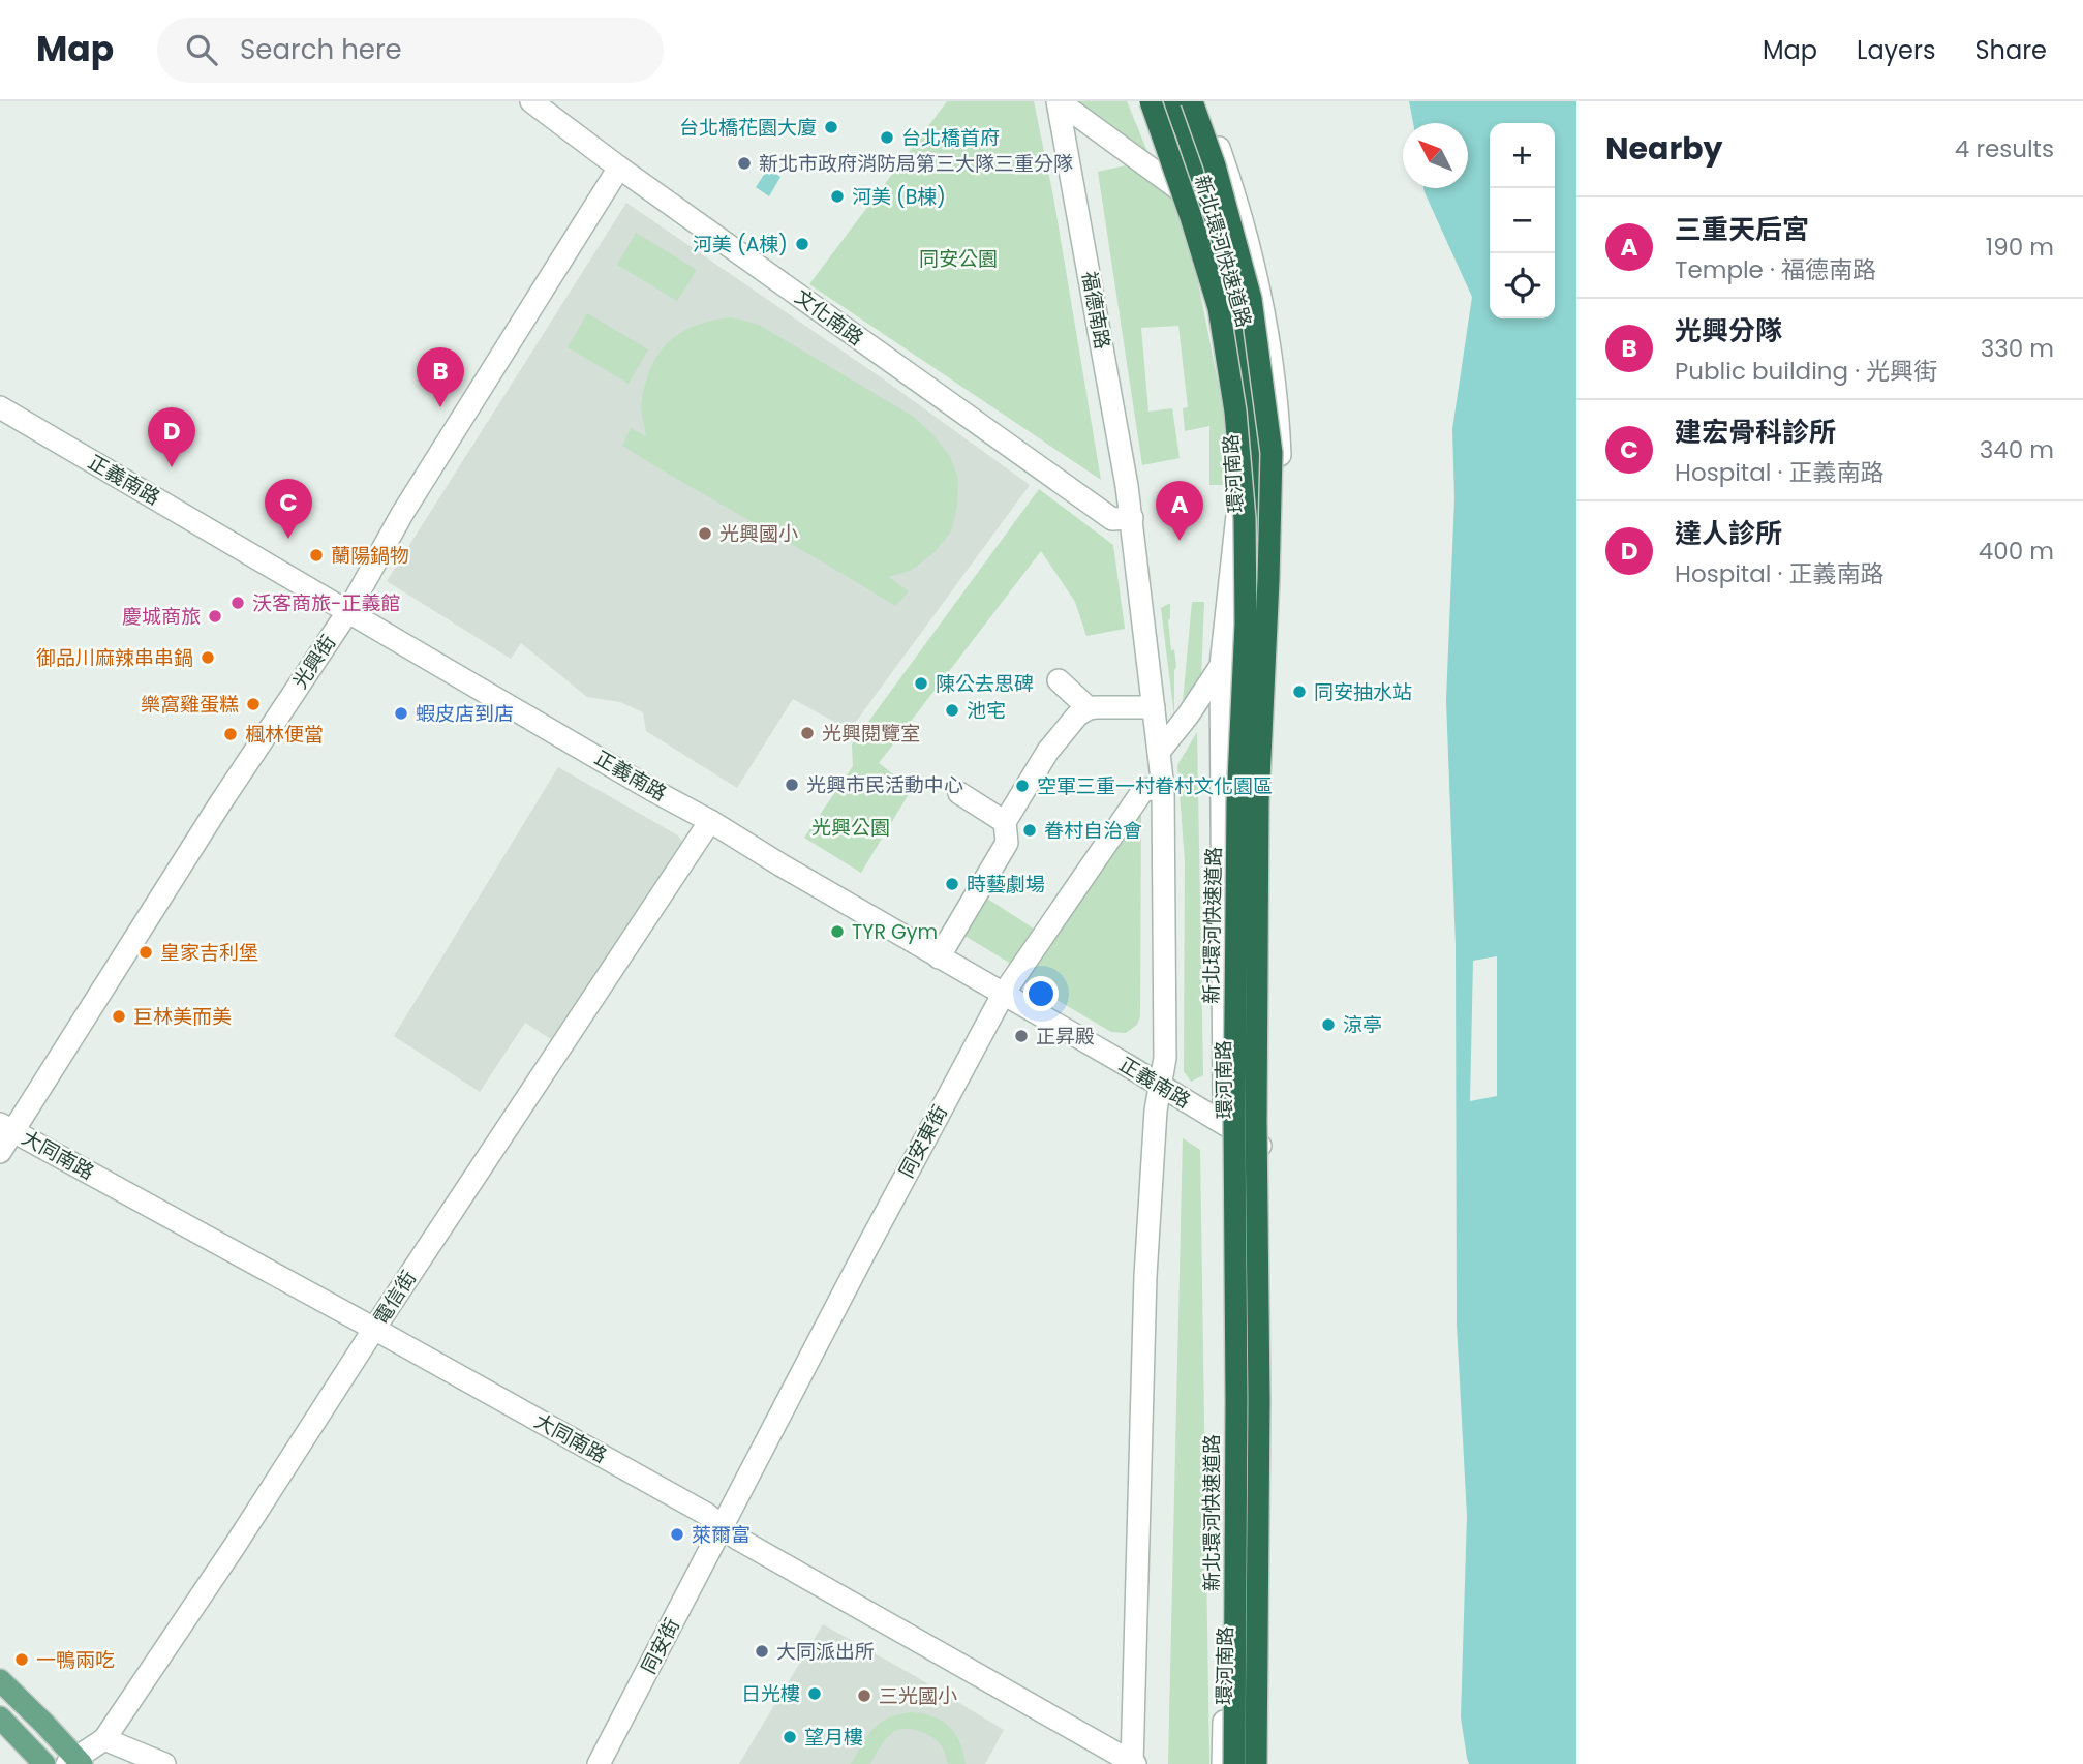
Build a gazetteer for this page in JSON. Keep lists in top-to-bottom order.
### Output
{
  "streets": {
    "highway": ["新北環河快速道路"],
    "street": [
      "福德南路",
      "文化南路",
      "環河南路",
      "正義南路",
      "光興街",
      "同安東街",
      "大同南路",
      "電信街",
      "同安街"
    ]
  },
  "crossings": [
    ["福德南路", "文化南路"],
    ["福德南路", "正義南路"],
    ["福德南路", "同安東街"],
    ["文化南路", "光興街"],
    ["環河南路", "正義南路"],
    ["正義南路", "光興街"],
    ["正義南路", "同安東街"],
    ["正義南路", "電信街"],
    ["光興街", "大同南路"],
    ["同安東街", "大同南路"],
    ["同安東街", "同安街"],
    ["大同南路", "電信街"],
    ["大同南路", "同安街"]
  ],
  "parks": ["同安公園", "光興公園"],
  "places": [
    "台北橋花園大廈",
    "台北橋首府",
    "新北市政府消防局第三大隊三重分隊",
    "河美 (B棟)",
    "河美 (A棟)",
    "光興國小",
    "蘭陽鍋物",
    "沃客商旅-正義館",
    "慶城商旅",
    "御品川麻辣串串鍋",
    "陳公去思碑",
    "同安抽水站",
    "樂窩雞蛋糕",
    "池宅",
    "蝦皮店到店",
    "光興閱覽室",
    "楓林便當",
    "光興市民活動中心",
    "空軍三重一村眷村文化園區",
    "眷村自治會",
    "時藝劇場",
    "TYR Gym",
    "皇家吉利堡",
    "巨林美而美",
    "涼亭",
    "正昇殿",
    "萊爾富",
    "大同派出所",
    "一鴨兩吃",
    "日光樓",
    "三光國小",
    "望月樓"
  ],
  "north": "top left",
  "page": {
    "header": "Map",
    "search": "Search here",
    "nav": ["Map", "Layers", "Share"],
    "heading": ["Nearby", "4 results"],
    "map_buttons": ["+", "−"],
    "list": [
      {
        "mark": "A",
        "name": "三重天后宮",
        "note": "Temple · 福德南路",
        "value": "190 m"
      },
      {
        "mark": "B",
        "name": "光興分隊",
        "note": "Public building · 光興街",
        "value": "330 m"
      },
      {
        "mark": "C",
        "name": "建宏骨科診所",
        "note": "Hospital · 正義南路",
        "value": "340 m"
      },
      {
        "mark": "D",
        "name": "達人診所",
        "note": "Hospital · 正義南路",
        "value": "400 m"
      }
    ],
    "pins": [
      "B",
      "D",
      "C",
      "A"
    ]
  }
}
